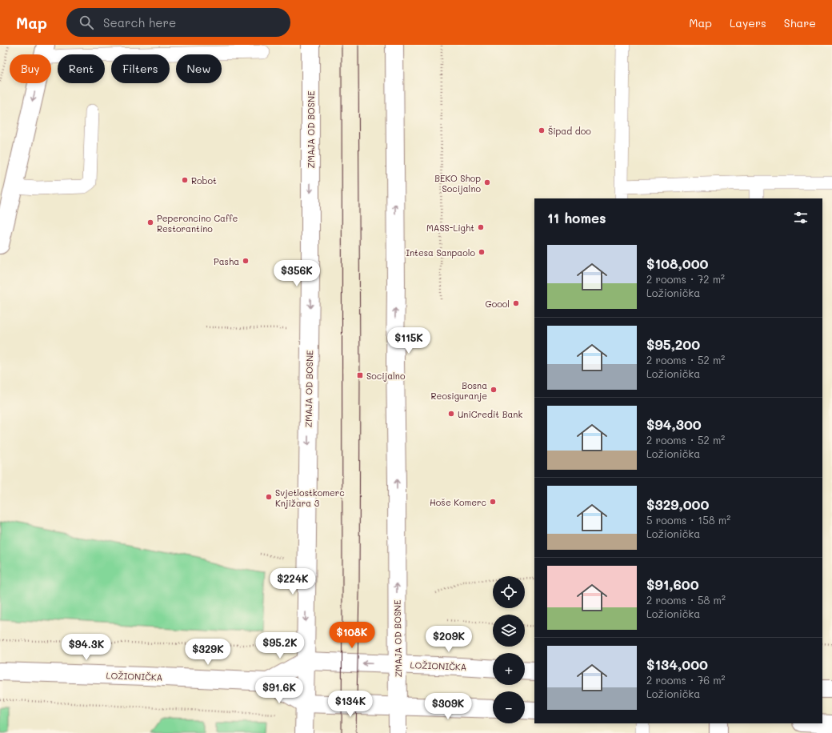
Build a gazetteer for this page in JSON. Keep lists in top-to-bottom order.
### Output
{
  "streets": {
    "main road": ["ZMAJA OD BOSNE", "LOŽIONIČKA"]
  },
  "crossings": [
    ["ZMAJA OD BOSNE", "LOŽIONIČKA"]
  ],
  "places": {
    "other": [
      "Šipad doo",
      "Robot",
      "BEKO Shop Socijalno",
      "Peperoncino Caffe Restorantino",
      "MASS-Light",
      "Intesa Sanpaolo",
      "Pasha",
      "Goool",
      "Bosna Reosiguranje",
      "UniCredit Bank",
      "Svjetlostkomerc Knjižara 3",
      "Hoše Komerc"
    ],
    "transit": ["Socijalno"]
  },
  "page": {
    "header": "Map",
    "search": "Search here",
    "nav": ["Map", "Layers", "Share"],
    "chip": [
      "Buy",
      "Rent",
      "Filters",
      "New"
    ],
    "heading": "11 homes",
    "list": [
      {
        "name": "$108,000",
        "note": "2 rooms · 72 m² · Ložionička"
      },
      {
        "name": "$95,200",
        "note": "2 rooms · 52 m² · Ložionička"
      },
      {
        "name": "$94,300",
        "note": "2 rooms · 52 m² · Ložionička"
      },
      {
        "name": "$329,000",
        "note": "5 rooms · 158 m² · Ložionička"
      },
      {
        "name": "$91,600",
        "note": "2 rooms · 58 m² · Ložionička"
      },
      {
        "name": "$134,000",
        "note": "2 rooms · 76 m² · Ložionička"
      }
    ],
    "price": [
      "$356K",
      "$115K",
      "$224K",
      "$108K",
      "$209K",
      "$95.2K",
      "$94.3K",
      "$329K",
      "$91.6K",
      "$134K",
      "$309K"
    ],
    "map_buttons": ["+", "−"]
  }
}
